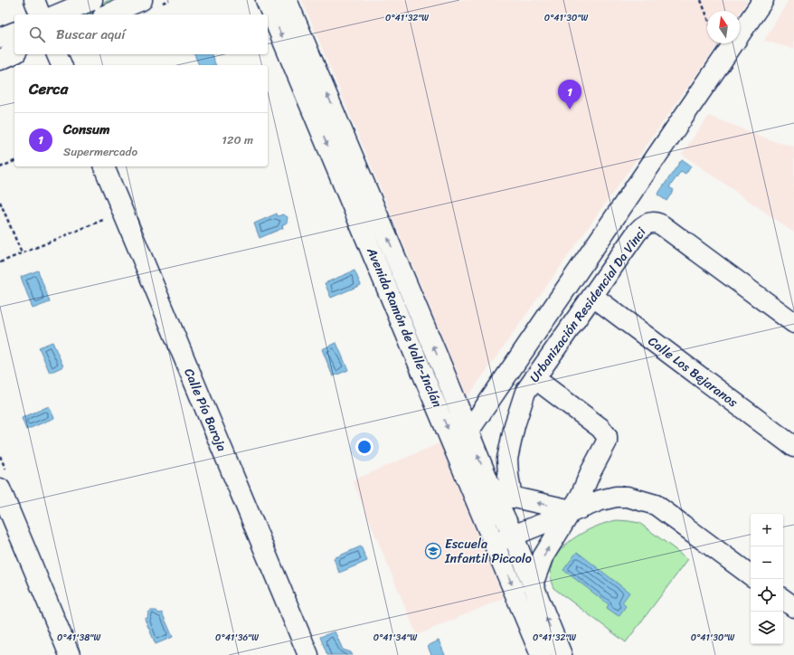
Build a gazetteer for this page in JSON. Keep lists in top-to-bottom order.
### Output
{
  "streets": {
    "street": [
      "Urbanización Residencial Da Vinci",
      "Avenida Ramón de Valle-Inclán",
      "Calle Los Bejaranos",
      "Calle Pío Baroja"
    ]
  },
  "crossings": [
    ["Urbanización Residencial Da Vinci", "Calle Los Bejaranos"]
  ],
  "places": {
    "school or university": ["Escuela Infantil Piccolo"]
  },
  "north": "top",
  "page": {
    "search": "Buscar aquí",
    "heading": "Cerca",
    "pins": "1",
    "list": [
      {
        "mark": "1",
        "name": "Consum",
        "note": "Supermercado",
        "value": "120 m"
      }
    ],
    "map_buttons": ["+", "−"]
  },
  "coordinates": [
    "0°41'32\"W",
    "0°41'30\"W",
    "0°41'38\"W",
    "0°41'36\"W",
    "0°41'34\"W"
  ]
}
